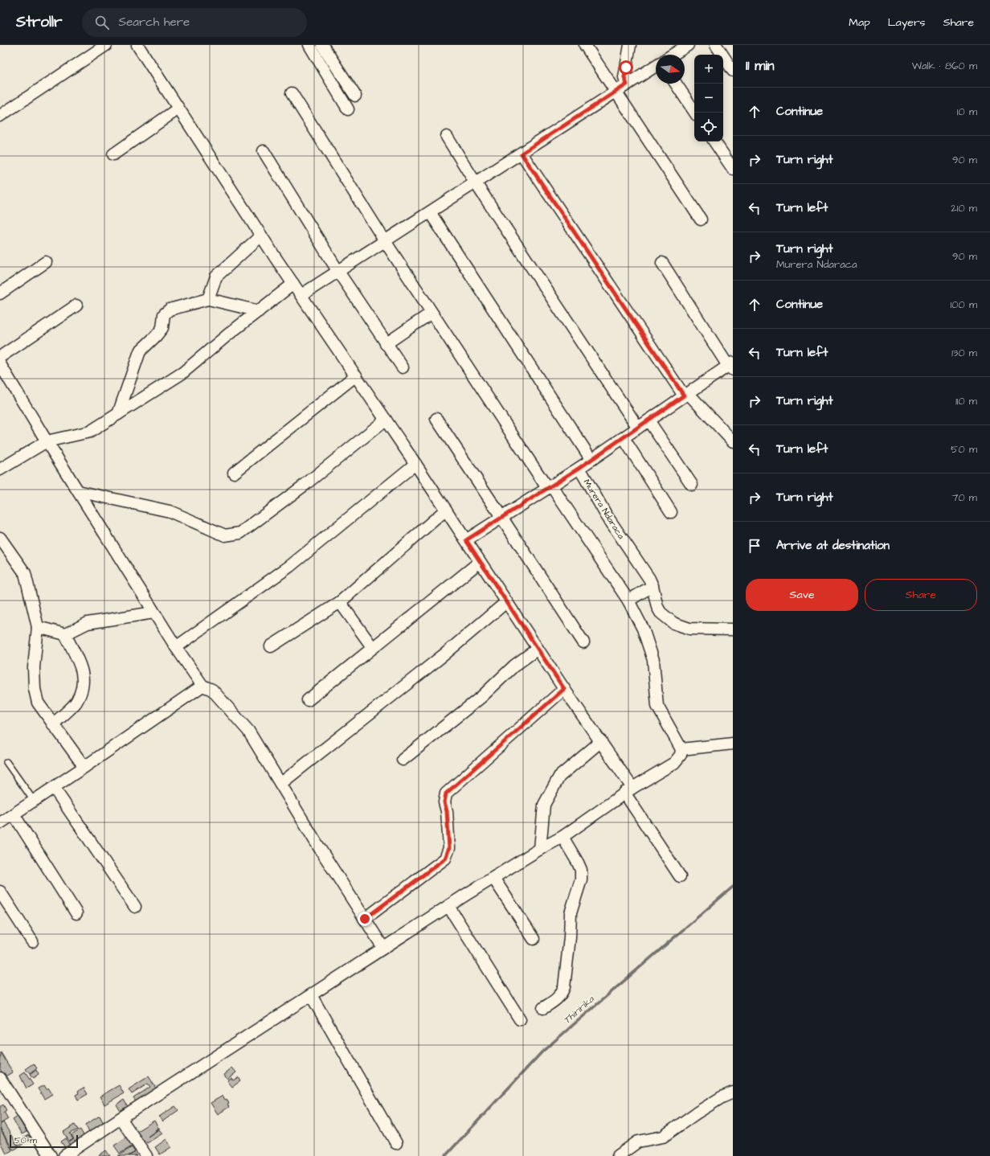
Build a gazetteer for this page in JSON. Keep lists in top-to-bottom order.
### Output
{
  "streets": {
    "street": ["Murera Ndaraca"]
  },
  "water": ["Thiririka"],
  "scale_bar": "50 m",
  "north": "right",
  "page": {
    "header": "Strollr",
    "search": "Search here",
    "nav": ["Map", "Layers", "Share"],
    "heading": ["11 min", "Walk · 860 m"],
    "map_buttons": ["+", "−"],
    "list": [
      ["Continue", "10 m"],
      ["Turn right", "90 m"],
      ["Turn left", "210 m"],
      ["Turn right", "Murera Ndaraca", "90 m"],
      ["Continue", "100 m"],
      ["Turn left", "130 m"],
      ["Turn right", "110 m"],
      ["Turn left", "50 m"],
      ["Turn right", "70 m"],
      "Arrive at destination"
    ],
    "buttons": ["Save", "Share"],
    "scale": "50 m"
  }
}
